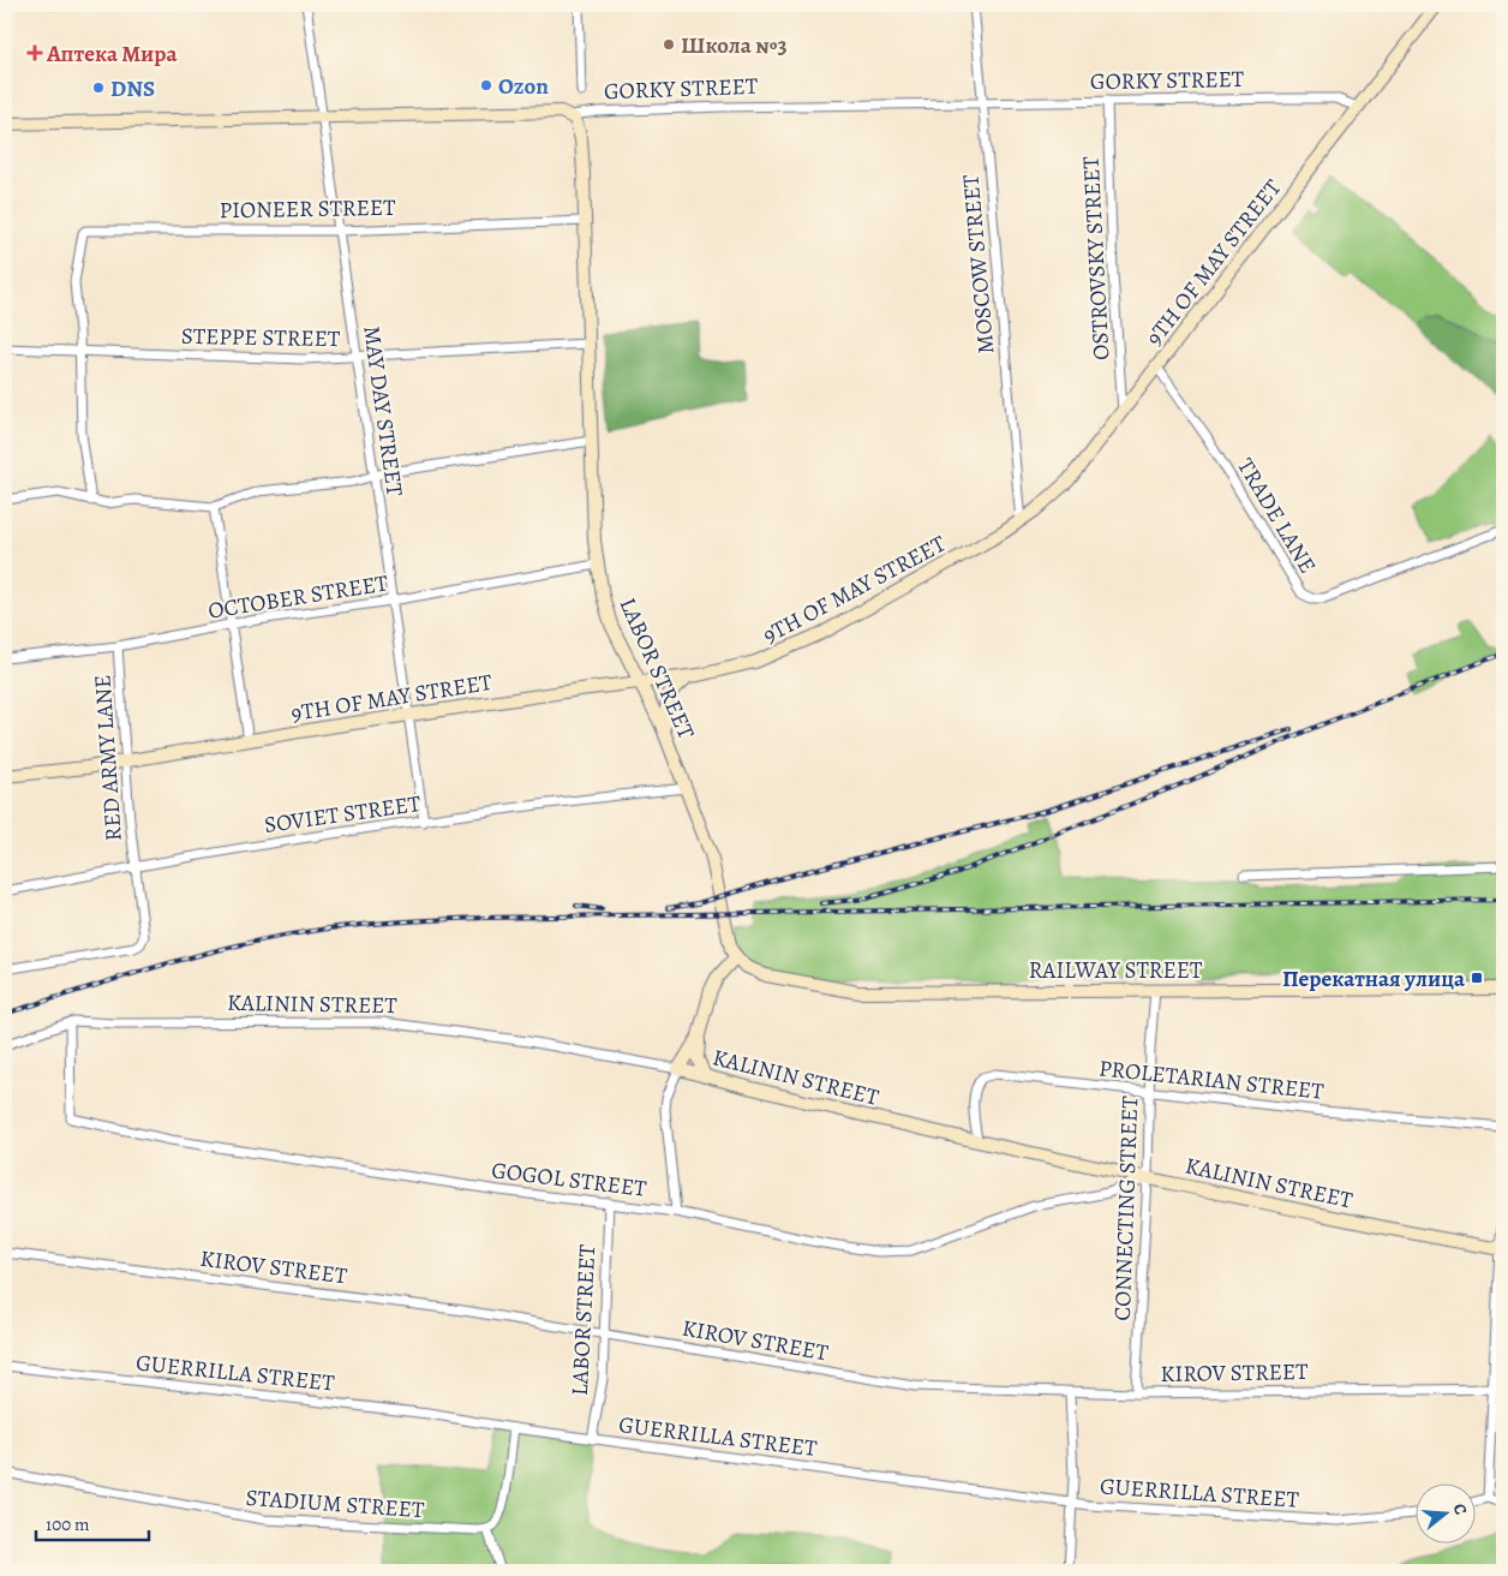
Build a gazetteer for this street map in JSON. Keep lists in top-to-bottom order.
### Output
{
  "streets": {
    "street": [
      "GORKY STREET",
      "PIONEER STREET",
      "OSTROVSKY STREET",
      "9TH OF MAY STREET",
      "MOSCOW STREET",
      "STEPPE STREET",
      "MAY DAY STREET",
      "TRADE LANE",
      "OCTOBER STREET",
      "LABOR STREET",
      "RED ARMY LANE",
      "SOVIET STREET",
      "RAILWAY STREET",
      "KALININ STREET",
      "PROLETARIAN STREET",
      "GOGOL STREET",
      "CONNECTING STREET",
      "KIROV STREET",
      "GUERRILLA STREET",
      "STADIUM STREET"
    ]
  },
  "crossings": [
    ["GORKY STREET", "OSTROVSKY STREET"],
    ["GORKY STREET", "9TH OF MAY STREET"],
    ["GORKY STREET", "MOSCOW STREET"],
    ["GORKY STREET", "MAY DAY STREET"],
    ["GORKY STREET", "LABOR STREET"],
    ["PIONEER STREET", "STEPPE STREET"],
    ["PIONEER STREET", "MAY DAY STREET"],
    ["PIONEER STREET", "LABOR STREET"],
    ["OSTROVSKY STREET", "9TH OF MAY STREET"],
    ["9TH OF MAY STREET", "MOSCOW STREET"],
    ["9TH OF MAY STREET", "MAY DAY STREET"],
    ["9TH OF MAY STREET", "TRADE LANE"],
    ["9TH OF MAY STREET", "LABOR STREET"],
    ["9TH OF MAY STREET", "RED ARMY LANE"],
    ["STEPPE STREET", "MAY DAY STREET"],
    ["STEPPE STREET", "LABOR STREET"],
    ["MAY DAY STREET", "OCTOBER STREET"],
    ["MAY DAY STREET", "SOVIET STREET"],
    ["OCTOBER STREET", "LABOR STREET"],
    ["OCTOBER STREET", "RED ARMY LANE"],
    ["LABOR STREET", "SOVIET STREET"],
    ["LABOR STREET", "RAILWAY STREET"],
    ["LABOR STREET", "GOGOL STREET"],
    ["LABOR STREET", "KIROV STREET"],
    ["LABOR STREET", "GUERRILLA STREET"],
    ["RED ARMY LANE", "SOVIET STREET"],
    ["RAILWAY STREET", "CONNECTING STREET"],
    ["KALININ STREET", "PROLETARIAN STREET"],
    ["KALININ STREET", "GOGOL STREET"],
    ["KALININ STREET", "CONNECTING STREET"],
    ["PROLETARIAN STREET", "CONNECTING STREET"],
    ["GOGOL STREET", "CONNECTING STREET"],
    ["CONNECTING STREET", "KIROV STREET"]
  ],
  "places": {
    "other": ["Школа №3", "Ozon", "DNS"],
    "health": ["Аптека Мира"],
    "transit": ["Перекатная улица"]
  },
  "scale_bar": "100 m",
  "north": "right"
}
